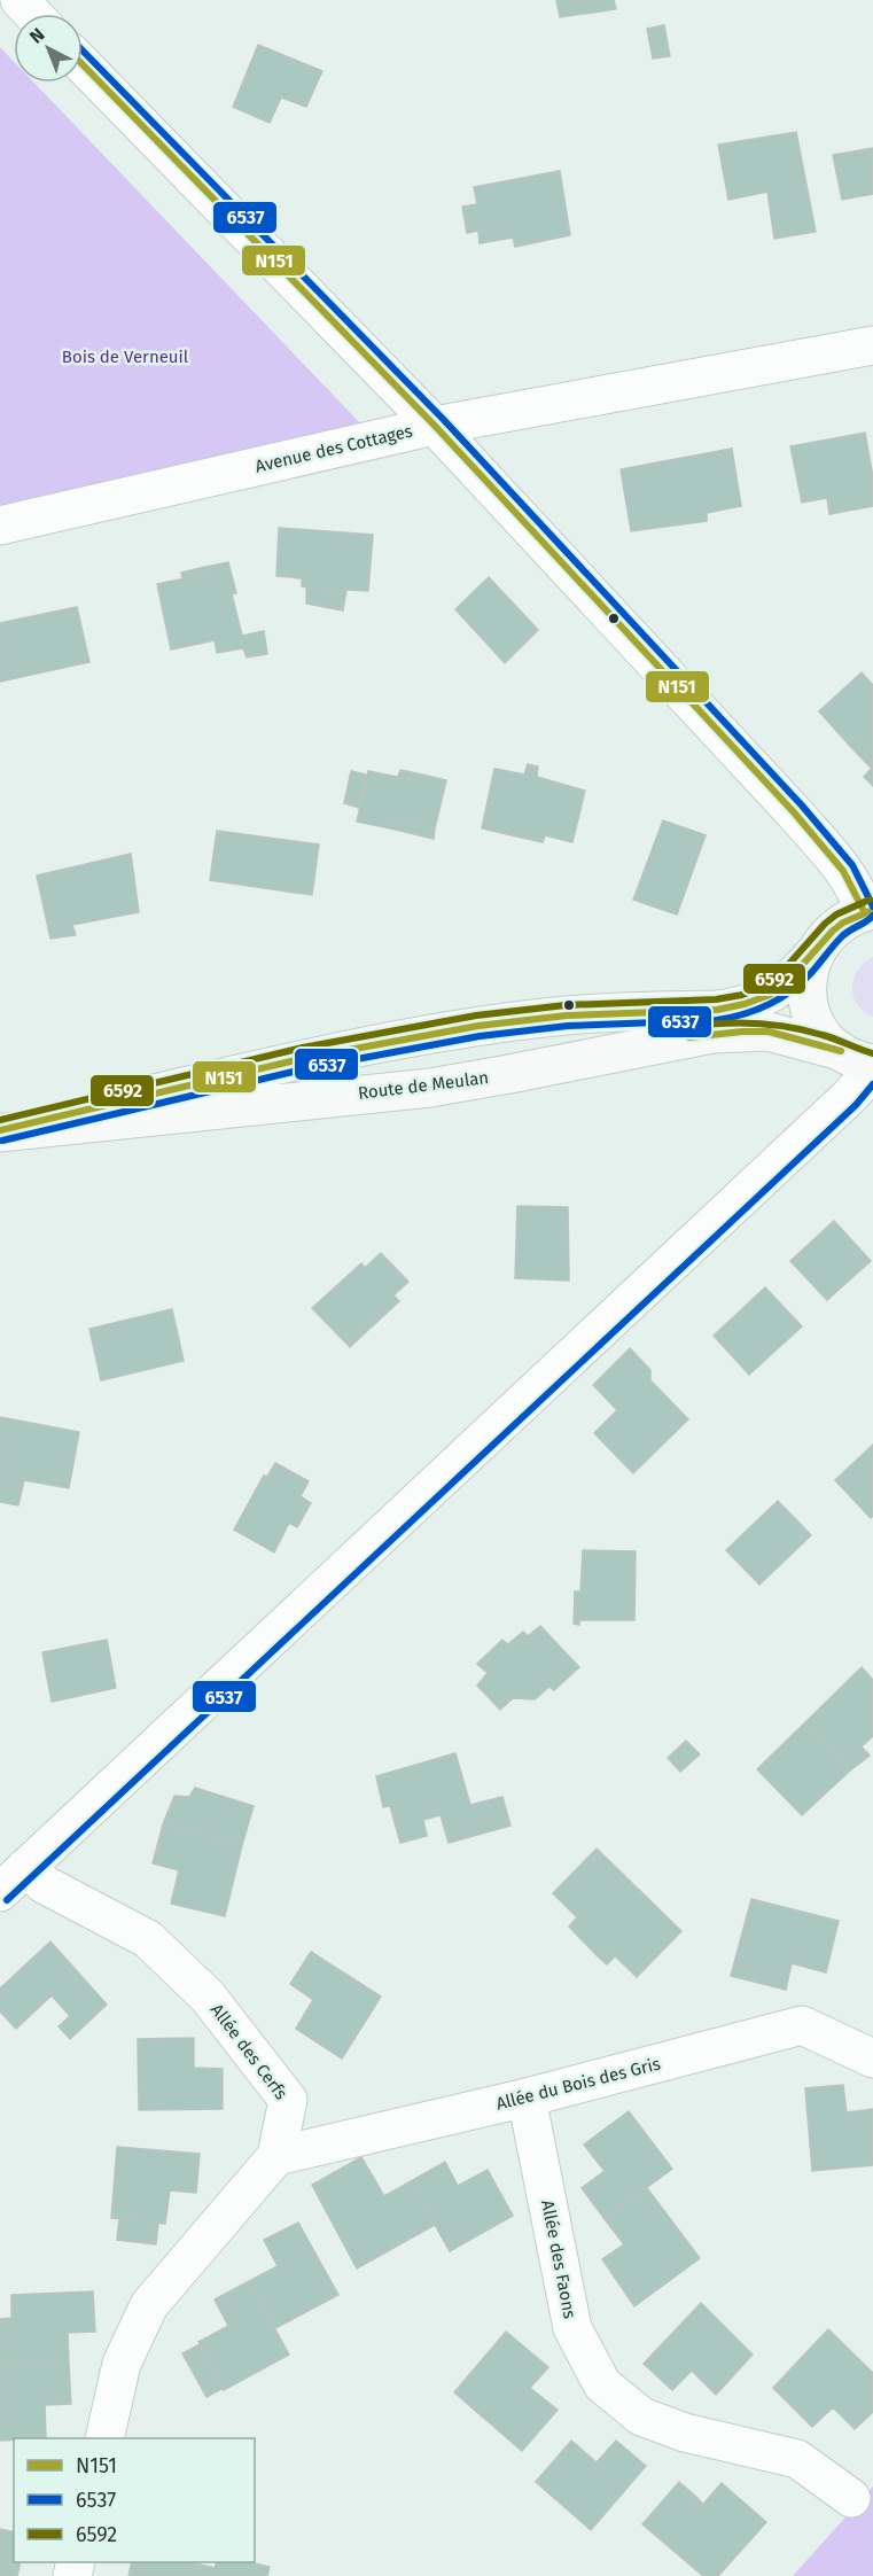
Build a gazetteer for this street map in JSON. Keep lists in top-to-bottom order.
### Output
{
  "streets": {
    "main road": ["Route de Meulan"],
    "street": [
      "Avenue des Cottages",
      "Allée des Cerfs",
      "Allée du Bois des Gris",
      "Allée des Faons"
    ]
  },
  "crossings": [
    ["Allée des Cerfs", "Allée du Bois des Gris"],
    ["Allée du Bois des Gris", "Allée des Faons"]
  ],
  "parks": ["Bois de Verneuil"],
  "lines": ["transit line 6537", "transit line N151", "transit line 6592"],
  "legend": ["N151", "6537", "6592"],
  "north": "top left"
}
